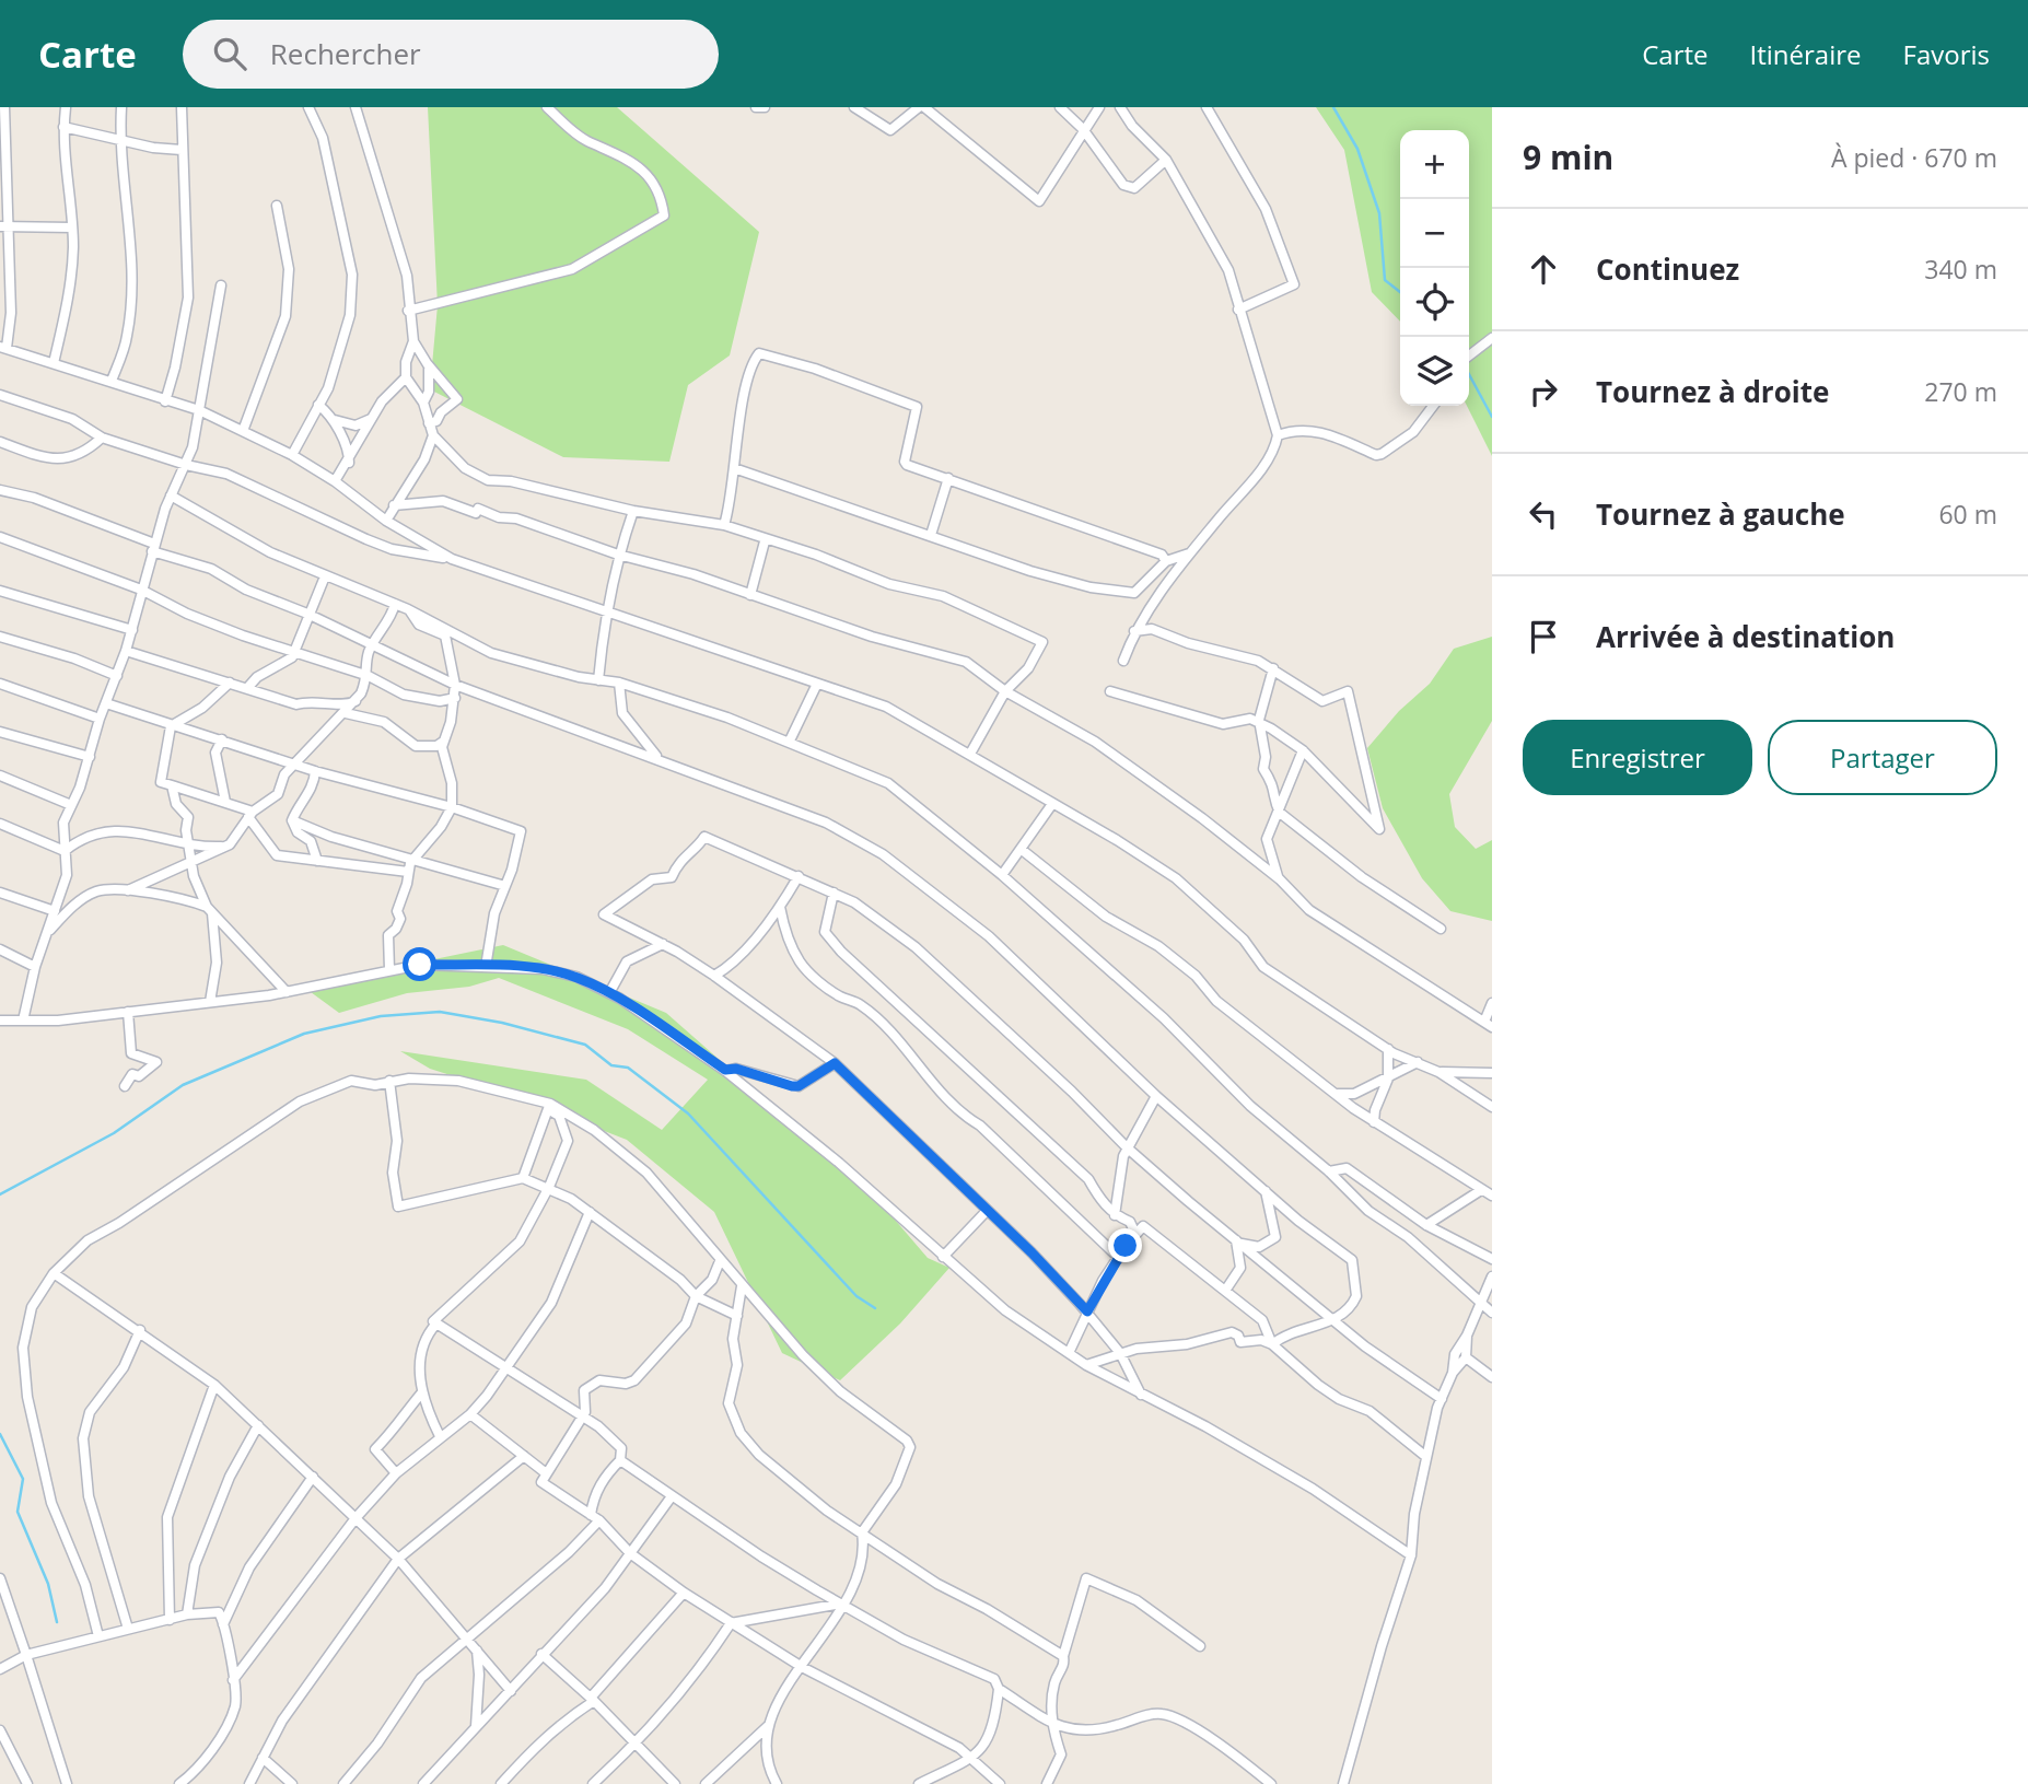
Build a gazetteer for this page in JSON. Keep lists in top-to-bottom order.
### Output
{
  "page": {
    "header": "Carte",
    "search": "Rechercher",
    "nav": ["Carte", "Itinéraire", "Favoris"],
    "heading": ["9 min", "À pied · 670 m"],
    "map_buttons": ["+", "−"],
    "list": [
      ["Continuez", "340 m"],
      ["Tournez à droite", "270 m"],
      ["Tournez à gauche", "60 m"],
      "Arrivée à destination"
    ],
    "buttons": ["Enregistrer", "Partager"]
  }
}
